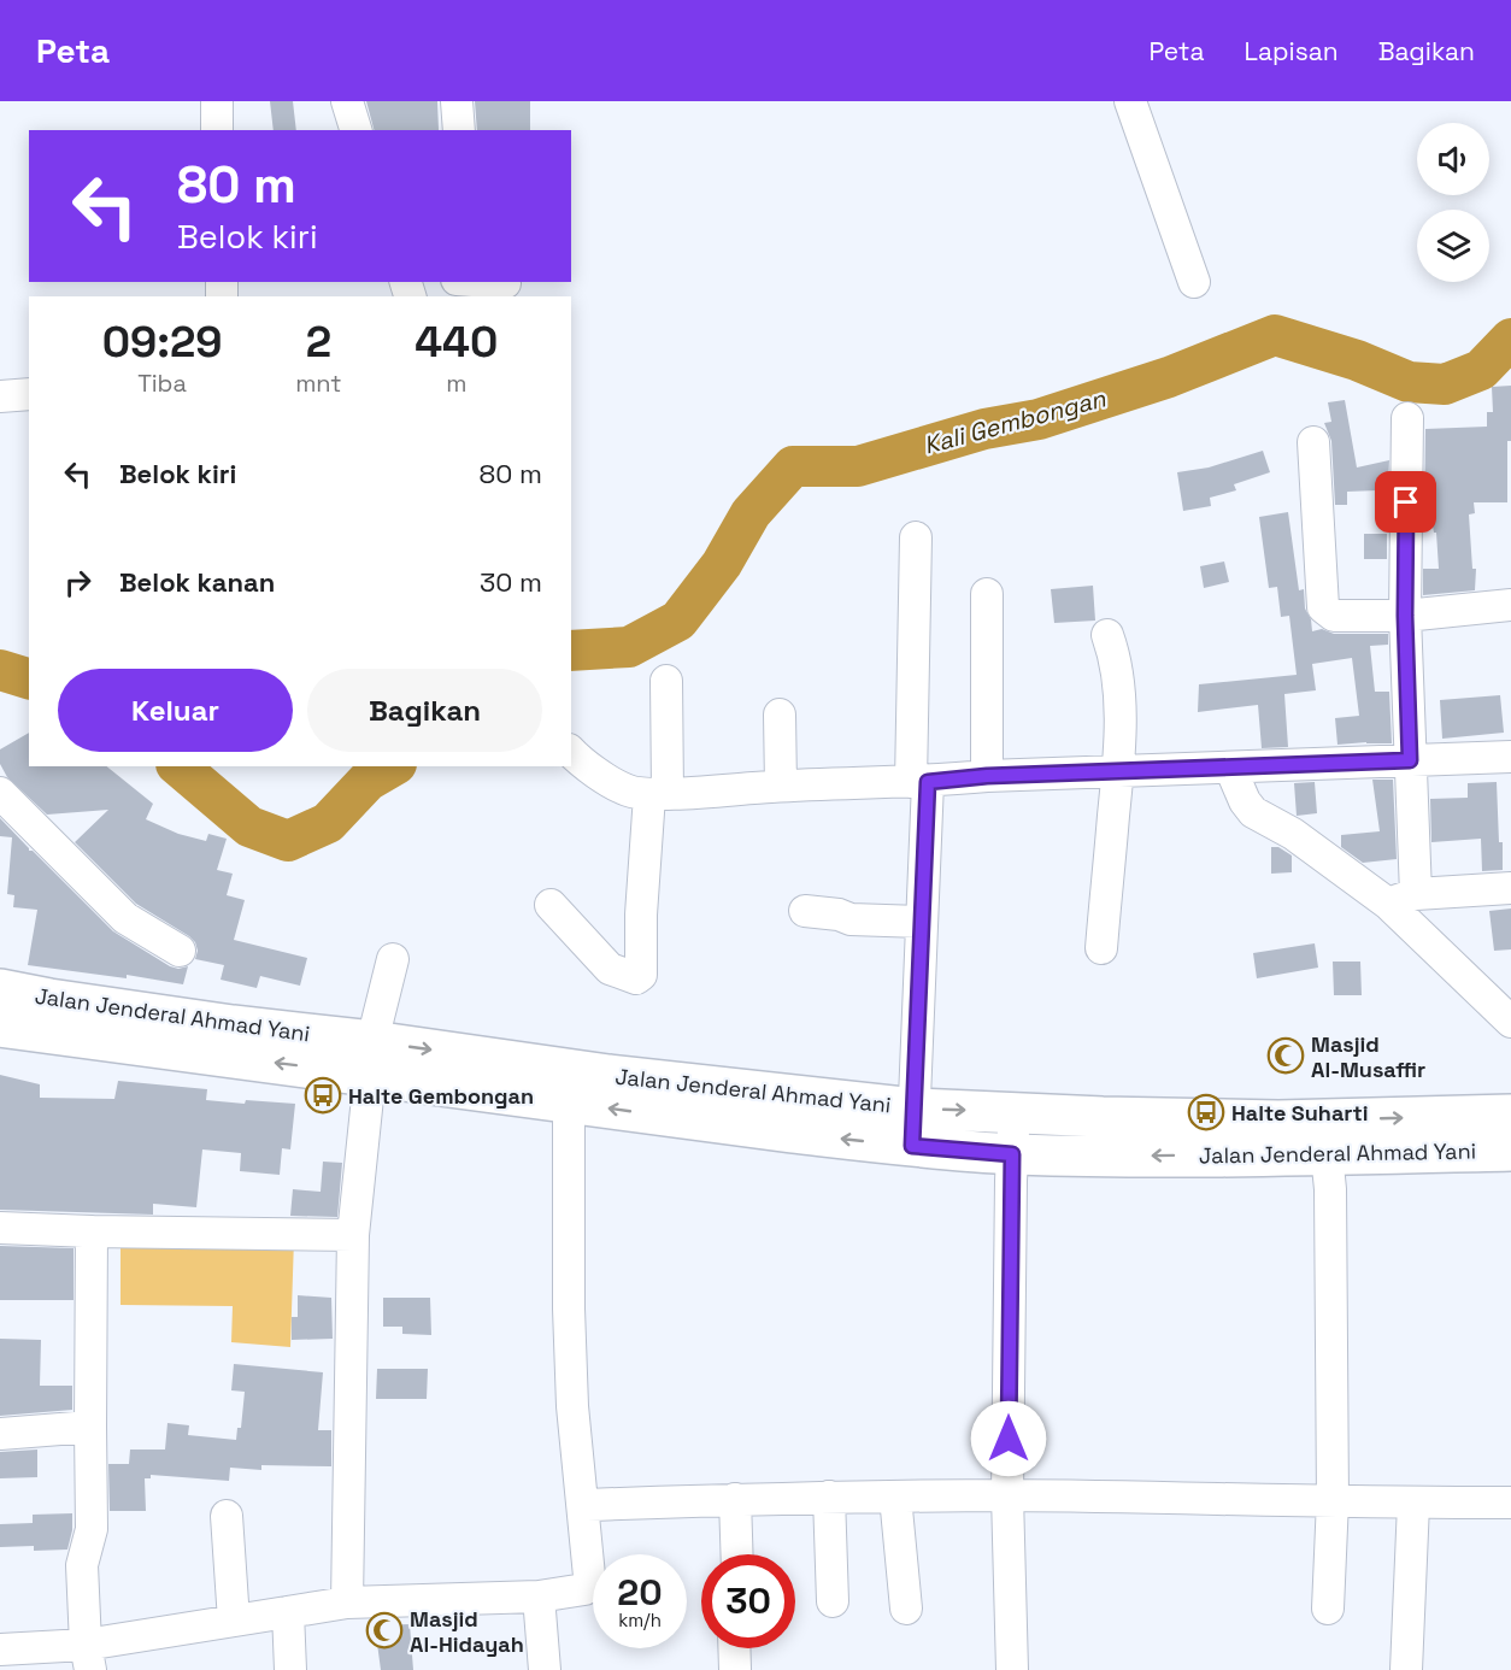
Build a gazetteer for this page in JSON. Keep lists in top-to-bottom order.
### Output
{
  "streets": {
    "highway": ["Jalan Jenderal Ahmad Yani"]
  },
  "water": ["Kali Gembongan"],
  "places": {
    "mosque": ["Masjid Al-Musaffir", "Masjid Al-Hidayah"],
    "bus stop": ["Halte Gembongan", "Halte Suharti"]
  },
  "page": {
    "header": "Peta",
    "nav": ["Peta", "Lapisan", "Bagikan"],
    "turn": ["80 m", "Belok kiri"],
    "eta": [
      "09:29",
      "Tiba",
      "2",
      "mnt",
      "440",
      "m"
    ],
    "list": [
      {
        "name": "Belok kiri",
        "value": "80 m"
      },
      {
        "name": "Belok kanan",
        "value": "30 m"
      }
    ],
    "buttons": ["Keluar", "Bagikan"],
    "speed": "20 km/h",
    "limit": "30"
  }
}
